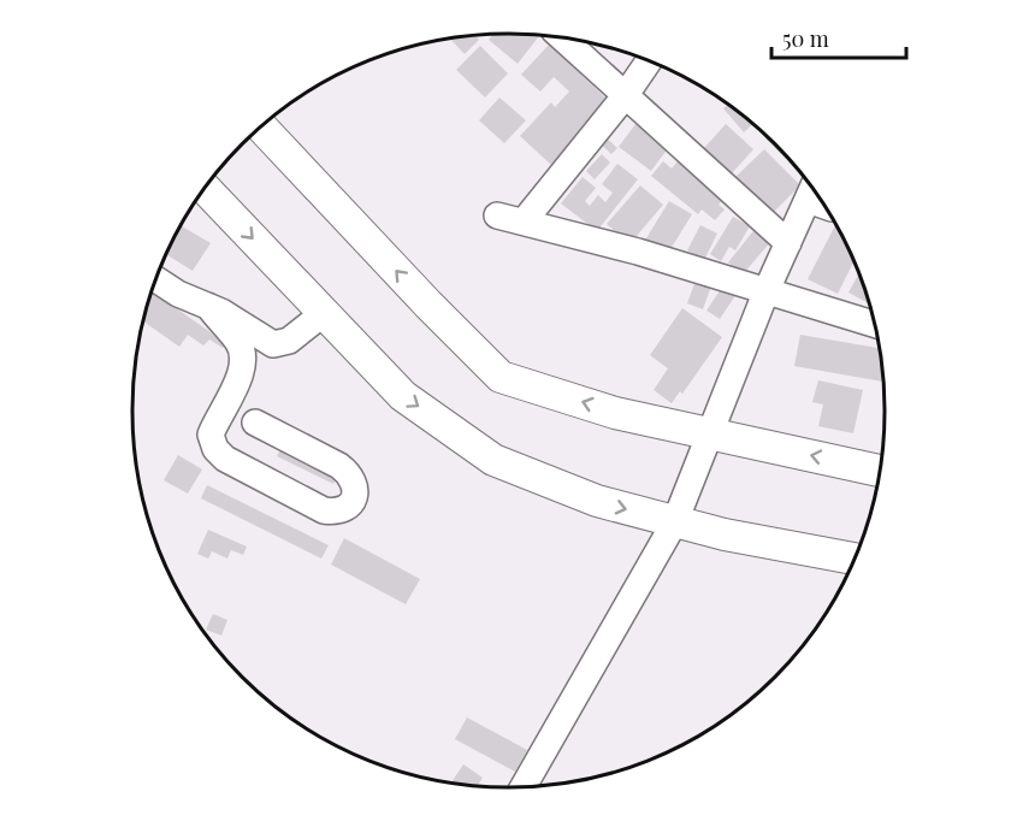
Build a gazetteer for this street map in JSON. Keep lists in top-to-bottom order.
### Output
{
  "scale_bar": "50 m"
}
